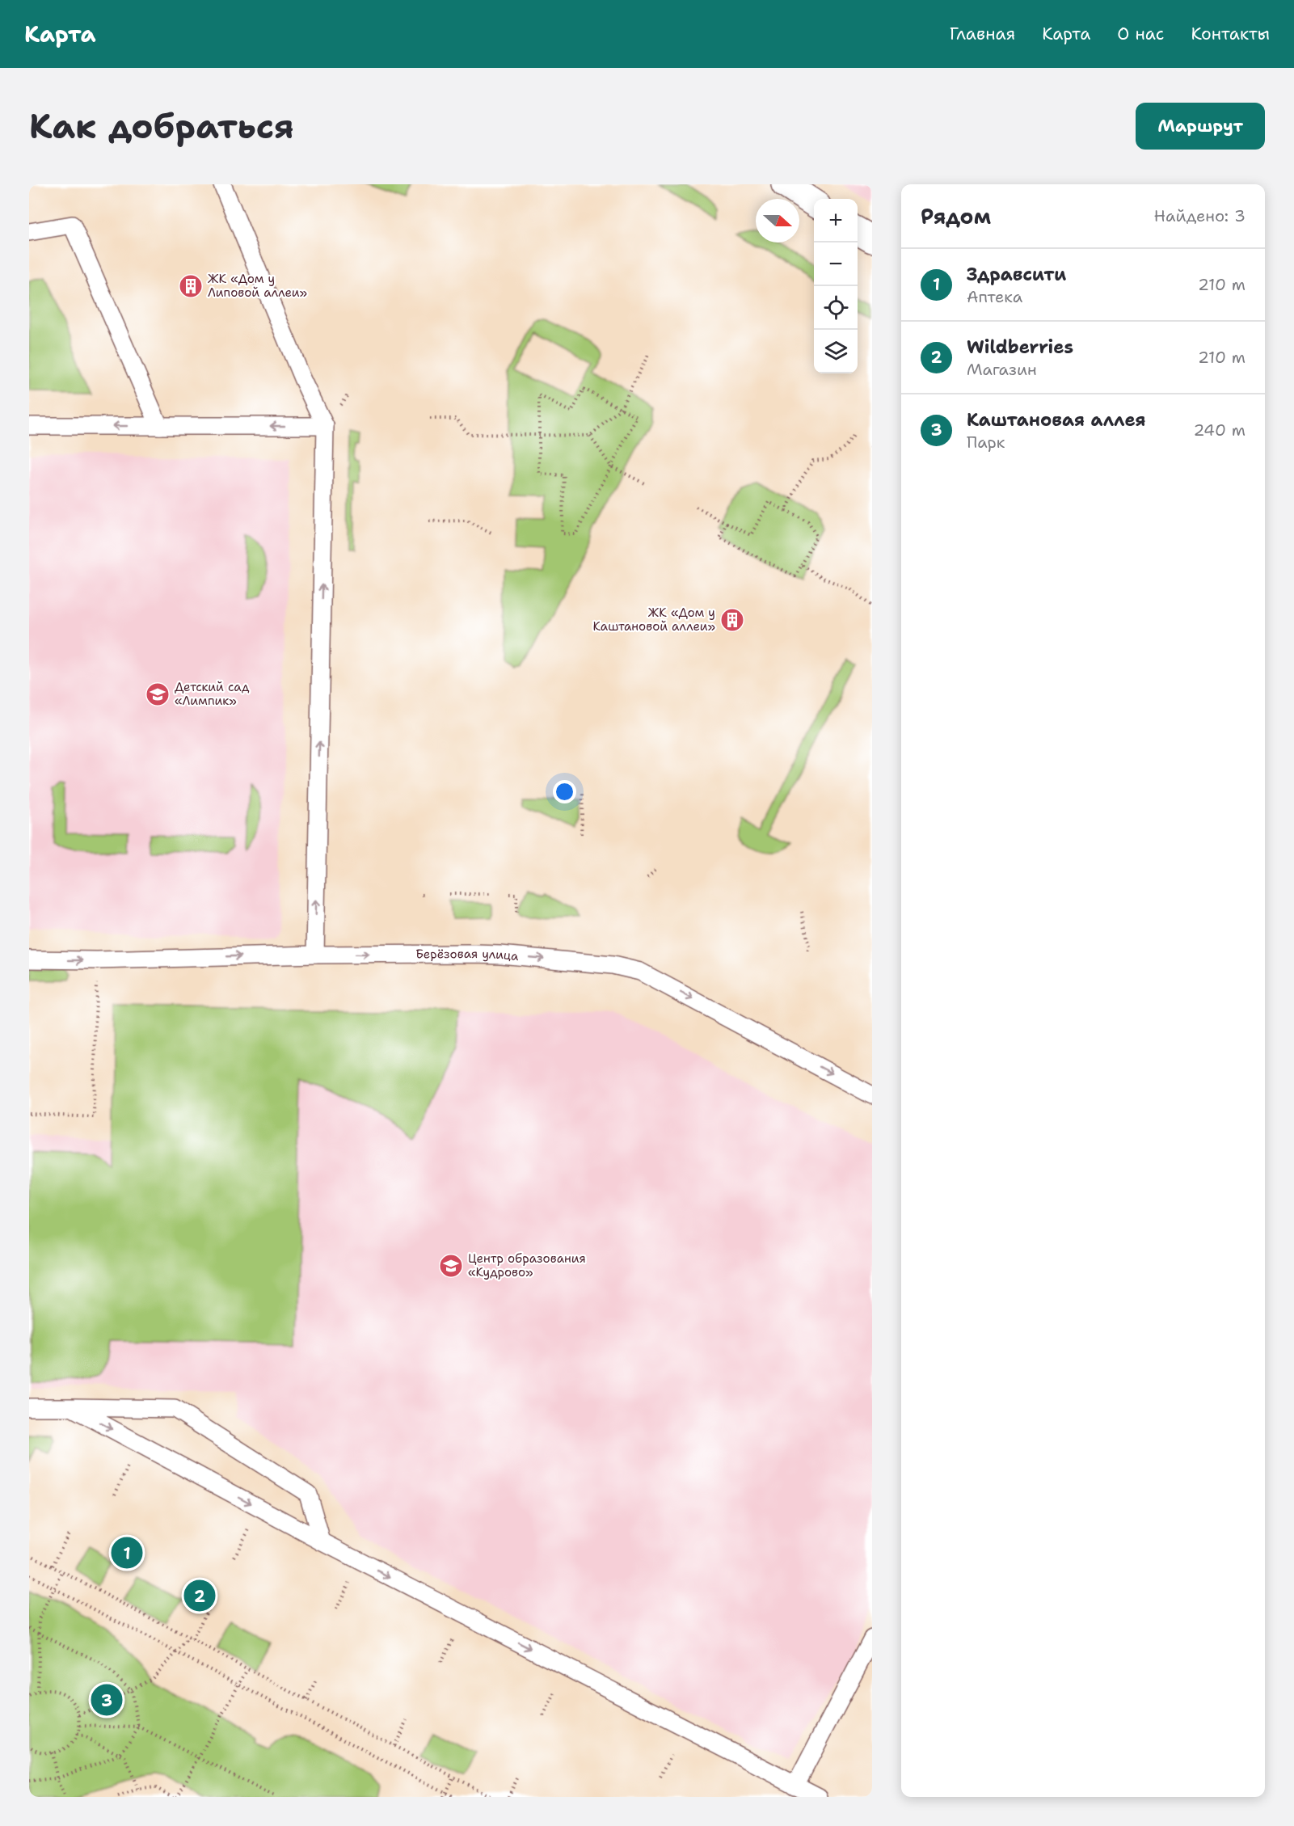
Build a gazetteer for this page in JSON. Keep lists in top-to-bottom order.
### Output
{
  "streets": {
    "lane": ["Берёзовая улица"]
  },
  "one_way": ["Берёзовая улица"],
  "places": {
    "building": ["ЖК «Дом у Липовой аллеи»", "ЖК «Дом у Каштановой аллеи»"],
    "school or university": ["Детский сад «Лимпик»", "Центр образования «Кудрово»"]
  },
  "north": "right",
  "page": {
    "header": "Карта",
    "nav": [
      "Главная",
      "Карта",
      "О нас",
      "Контакты"
    ],
    "buttons": "Маршрут",
    "title": "Как добраться",
    "heading": ["Рядом", "Найдено: 3"],
    "map_buttons": ["+", "−"],
    "list": [
      {
        "mark": "1",
        "name": "Здравсити",
        "note": "Аптека",
        "value": "210 m"
      },
      {
        "mark": "2",
        "name": "Wildberries",
        "note": "Магазин",
        "value": "210 m"
      },
      {
        "mark": "3",
        "name": "Каштановая аллея",
        "note": "Парк",
        "value": "240 m"
      }
    ],
    "pins": ["1", "2", "3"]
  }
}
